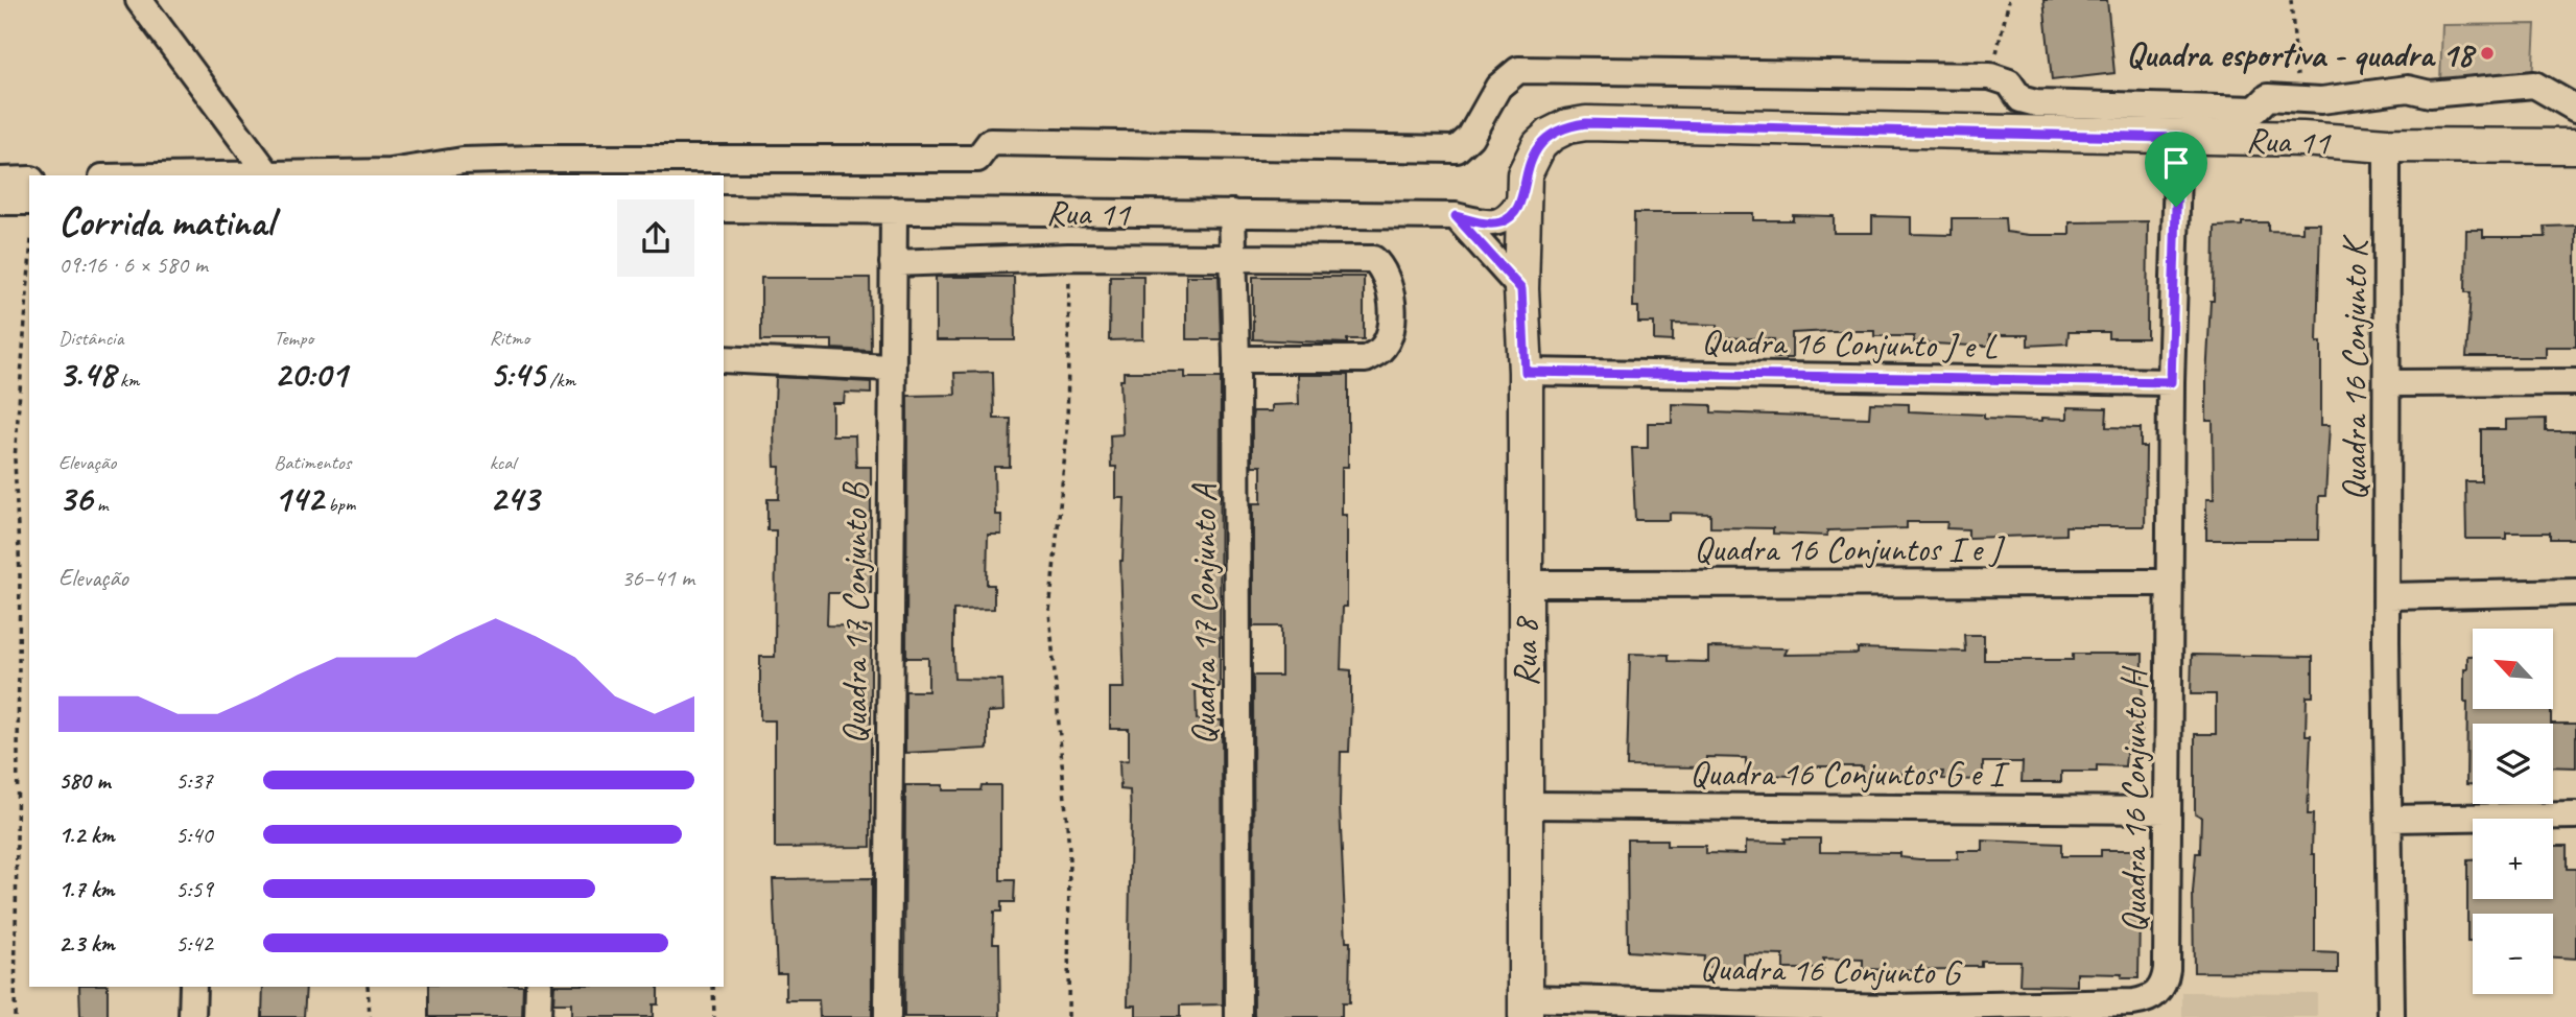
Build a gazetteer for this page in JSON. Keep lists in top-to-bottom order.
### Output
{
  "streets": {
    "main road": ["Rua 11", "Rua 8"],
    "street": [
      "Quadra 16 Conjunto J e L",
      "Quadra 16 Conjunto K",
      "Quadra 16 Conjuntos I e J",
      "Quadra 17 Conjunto B",
      "Quadra 17 Conjunto A",
      "Quadra 16 Conjuntos G e I",
      "Quadra 16 Conjunto H",
      "Quadra 16 Conjunto G"
    ]
  },
  "crossings": [
    ["Rua 11", "Quadra 16 Conjunto K"],
    ["Rua 11", "Quadra 17 Conjunto B"],
    ["Rua 11", "Quadra 17 Conjunto A"],
    ["Rua 11", "Rua 8"],
    ["Quadra 16 Conjunto J e L", "Rua 8"],
    ["Quadra 16 Conjuntos I e J", "Rua 8"],
    ["Quadra 16 Conjuntos I e J", "Quadra 16 Conjunto H"],
    ["Rua 8", "Quadra 16 Conjuntos G e I"],
    ["Rua 8", "Quadra 16 Conjunto G"],
    ["Quadra 16 Conjuntos G e I", "Quadra 16 Conjunto H"],
    ["Quadra 16 Conjunto H", "Quadra 16 Conjunto G"]
  ],
  "places": ["Quadra esportiva - quadra 18"],
  "north": "top left",
  "page": {
    "heading": ["Corrida matinal", "09:16 · 6 × 580 m"],
    "stats": [
      ["Distância", "3.48 km"],
      ["Tempo", "20:01"],
      ["Ritmo", "5:45 /km"],
      ["Elevação", "36 m"],
      ["Batimentos", "142 bpm"],
      ["kcal", "243"]
    ],
    "chart": ["Elevação", "36–41 m"],
    "map_buttons": ["+", "−"],
    "list": [
      {
        "name": "580 m",
        "note": "5:37"
      },
      {
        "name": "1.2 km",
        "note": "5:40"
      },
      {
        "name": "1.7 km",
        "note": "5:59"
      },
      {
        "name": "2.3 km",
        "note": "5:42"
      }
    ]
  }
}
